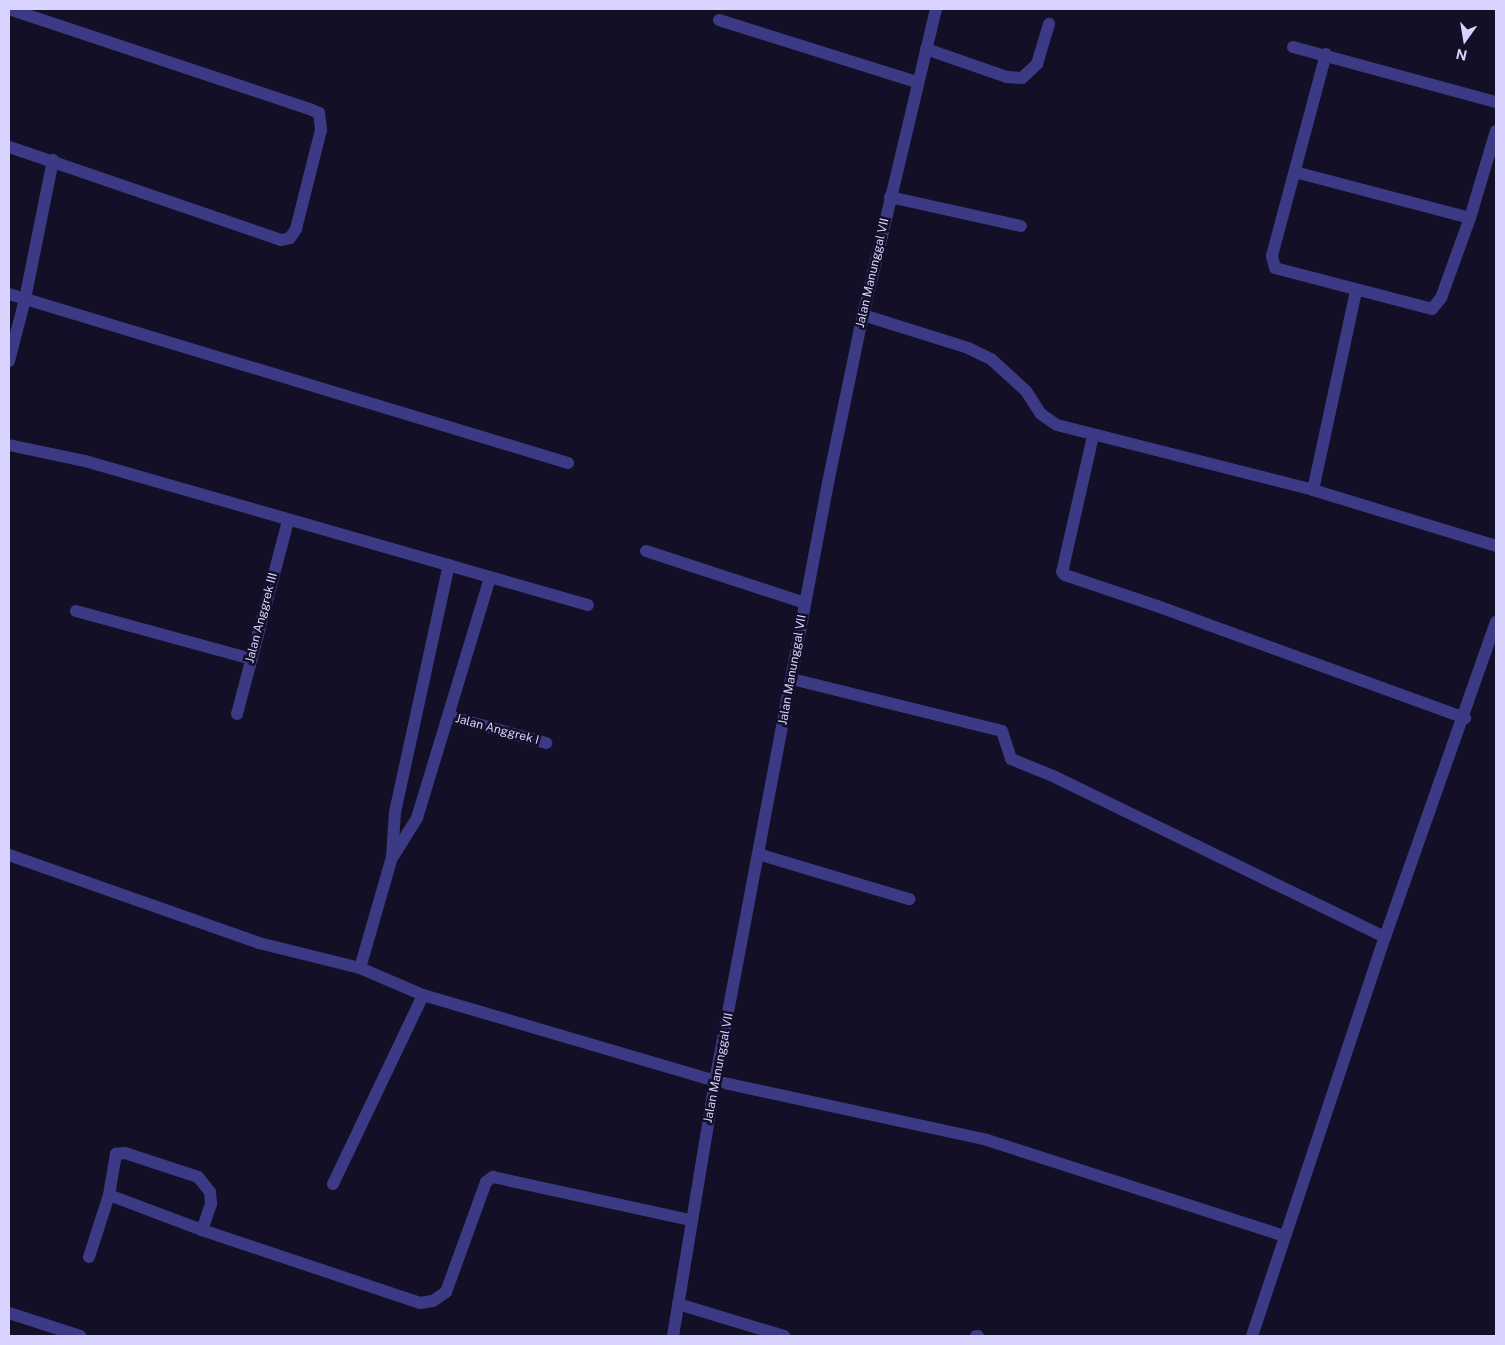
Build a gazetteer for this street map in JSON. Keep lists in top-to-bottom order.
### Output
{
  "streets": {
    "street": ["Jalan Manunggal VII", "Jalan Anggrek III", "Jalan Anggrek I"]
  },
  "north": "bottom"
}
